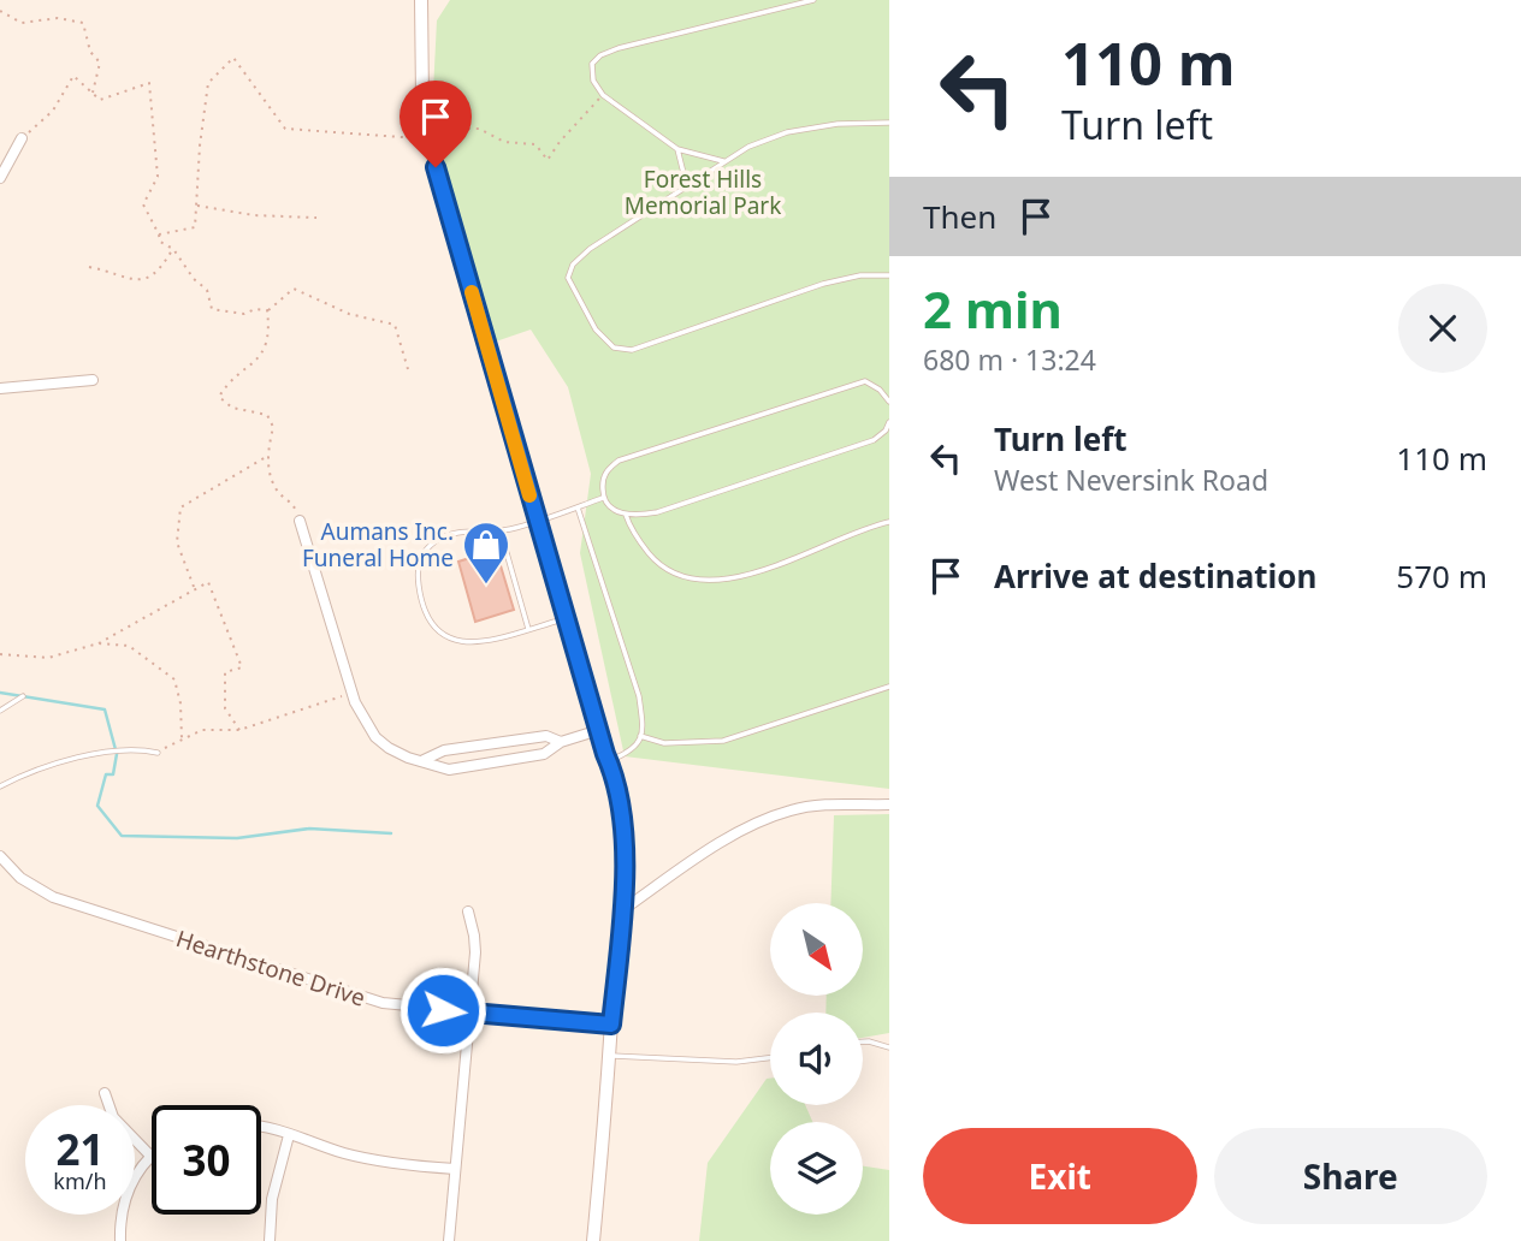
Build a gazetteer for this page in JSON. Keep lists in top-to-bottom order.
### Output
{
  "streets": {
    "street": ["Hearthstone Drive"]
  },
  "parks": ["Forest Hills Memorial Park"],
  "places": {
    "shop": ["Aumans Inc. Funeral Home"]
  },
  "north": "bottom right",
  "page": {
    "turn": ["110 m", "Turn left"],
    "then": "Then",
    "heading": ["2 min", "680 m · 13:24"],
    "list": [
      {
        "name": "Turn left",
        "note": "West Neversink Road",
        "value": "110 m"
      },
      {
        "name": "Arrive at destination",
        "value": "570 m"
      }
    ],
    "speed": "21 km/h",
    "limit": "30",
    "buttons": ["Exit", "Share"]
  }
}
